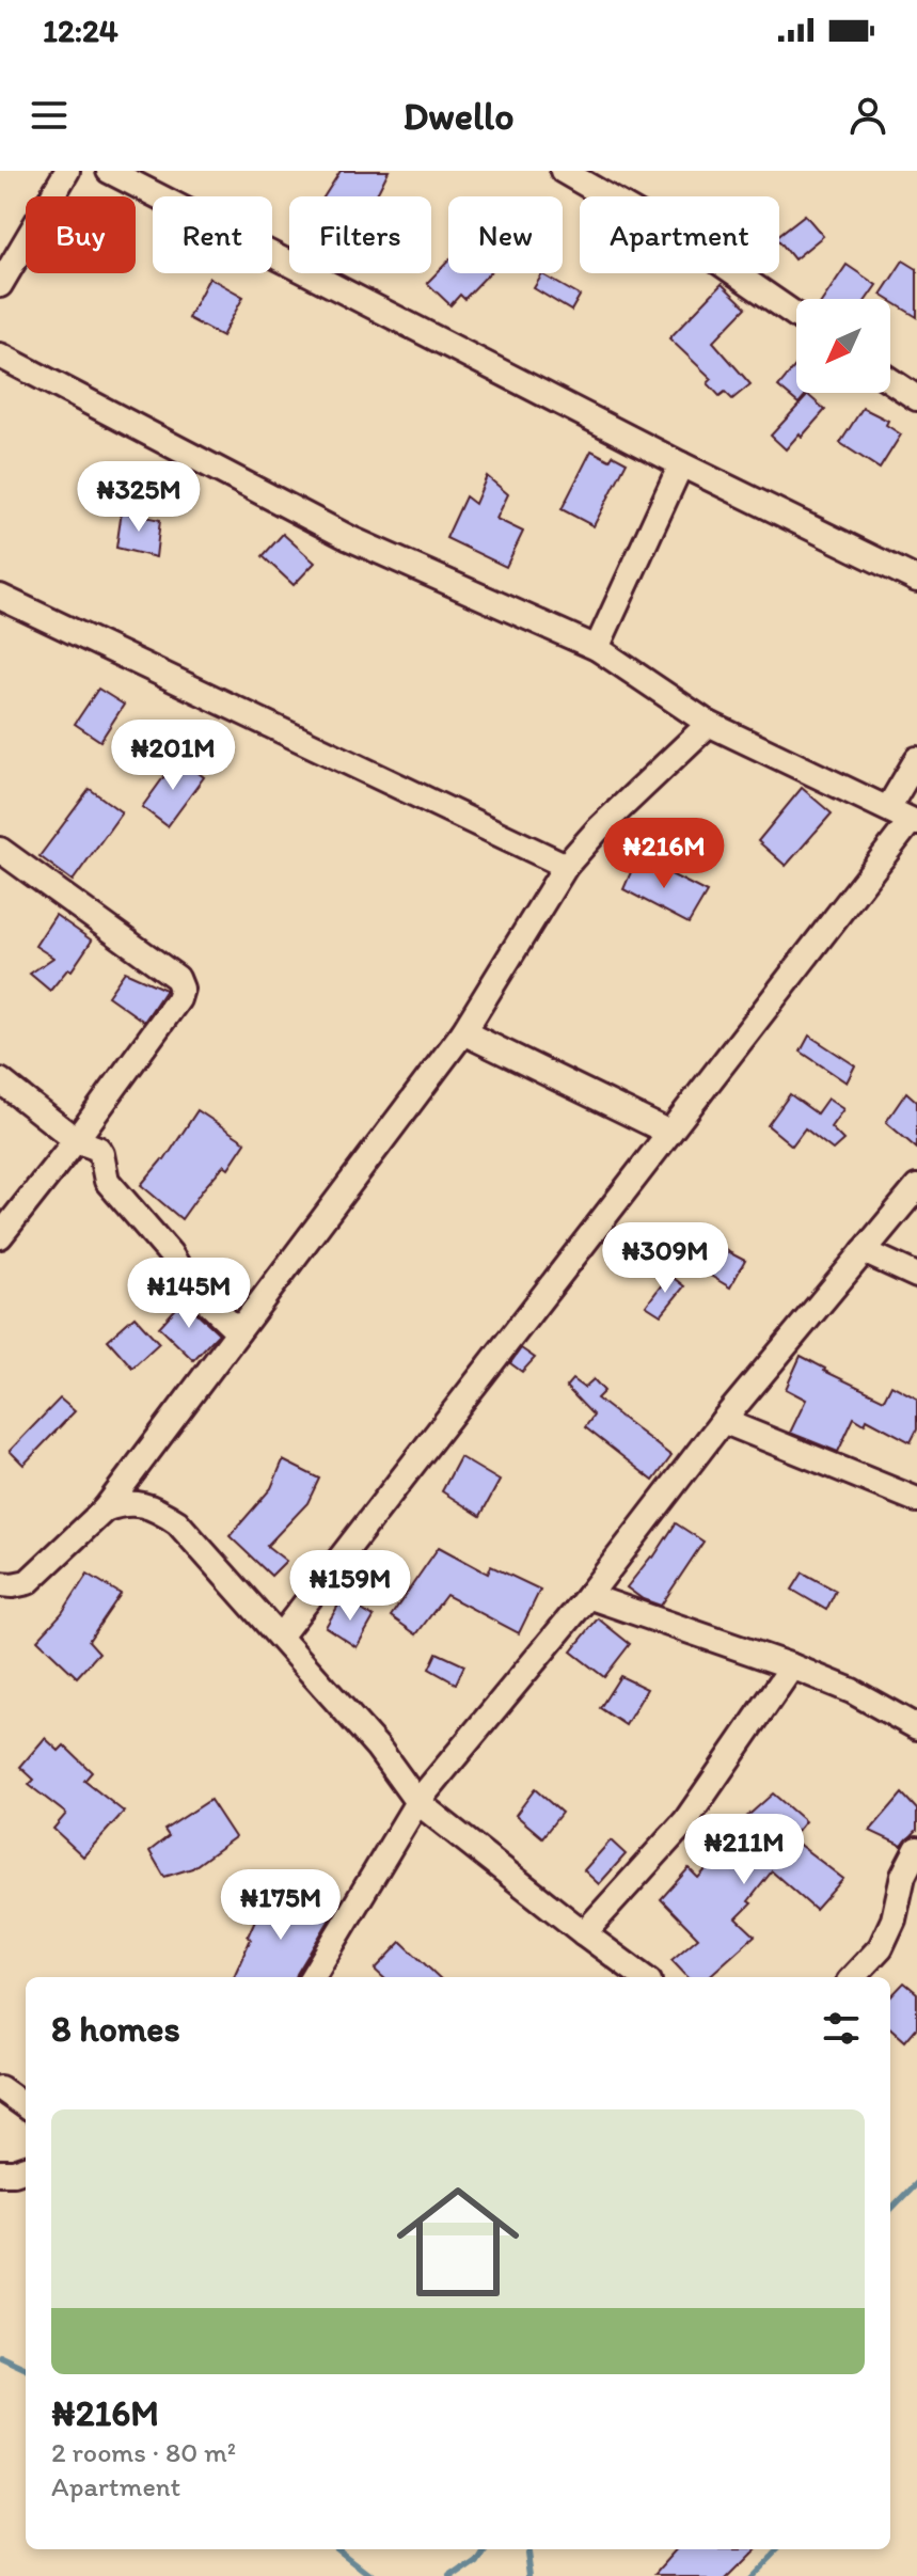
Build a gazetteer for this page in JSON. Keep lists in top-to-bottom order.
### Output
{
  "north": "bottom left",
  "page": {
    "status": "12:24",
    "header": "Dwello",
    "chip": [
      "Buy",
      "Rent",
      "Filters",
      "New",
      "Apartment"
    ],
    "price": [
      "₦325M",
      "₦201M",
      "₦216M",
      "₦309M",
      "₦145M",
      "₦159M",
      "₦211M",
      "₦175M"
    ],
    "heading": "8 homes",
    "list": [
      {
        "name": "₦216M",
        "note": "2 rooms · 80 m² · Apartment"
      }
    ]
  }
}
